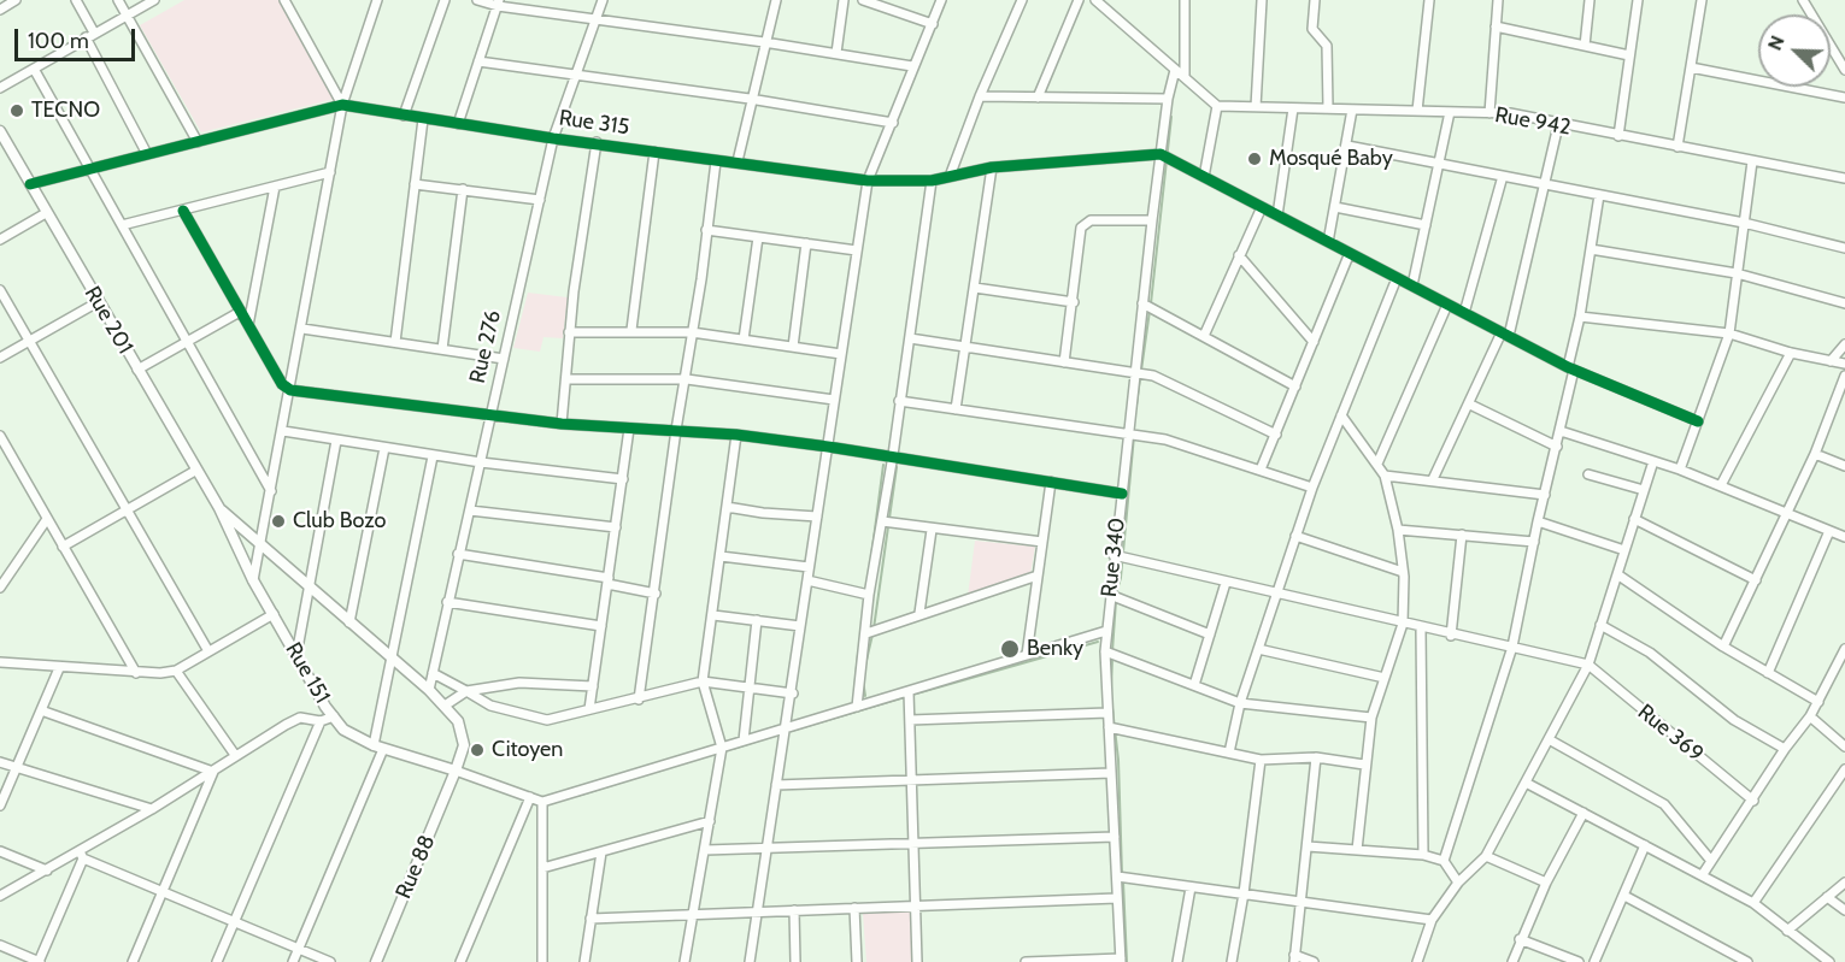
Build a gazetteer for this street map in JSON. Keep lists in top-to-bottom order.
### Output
{
  "streets": {
    "main road": ["Rue 201", "Rue 151", "Rue 88"],
    "street": [
      "Rue 942",
      "Rue 315",
      "Rue 276",
      "Rue 340",
      "Rue 369"
    ]
  },
  "crossings": [
    ["Rue 315", "Rue 201"],
    ["Rue 315", "Rue 276"],
    ["Rue 315", "Rue 340"],
    ["Rue 201", "Rue 151"],
    ["Rue 201", "Rue 88"],
    ["Rue 276", "Rue 88"],
    ["Rue 151", "Rue 88"]
  ],
  "places": [
    "TECNO",
    "Mosqué Baby",
    "Club Bozo",
    "Benky",
    "Citoyen"
  ],
  "scale_bar": "100 m",
  "north": "top left"
}
